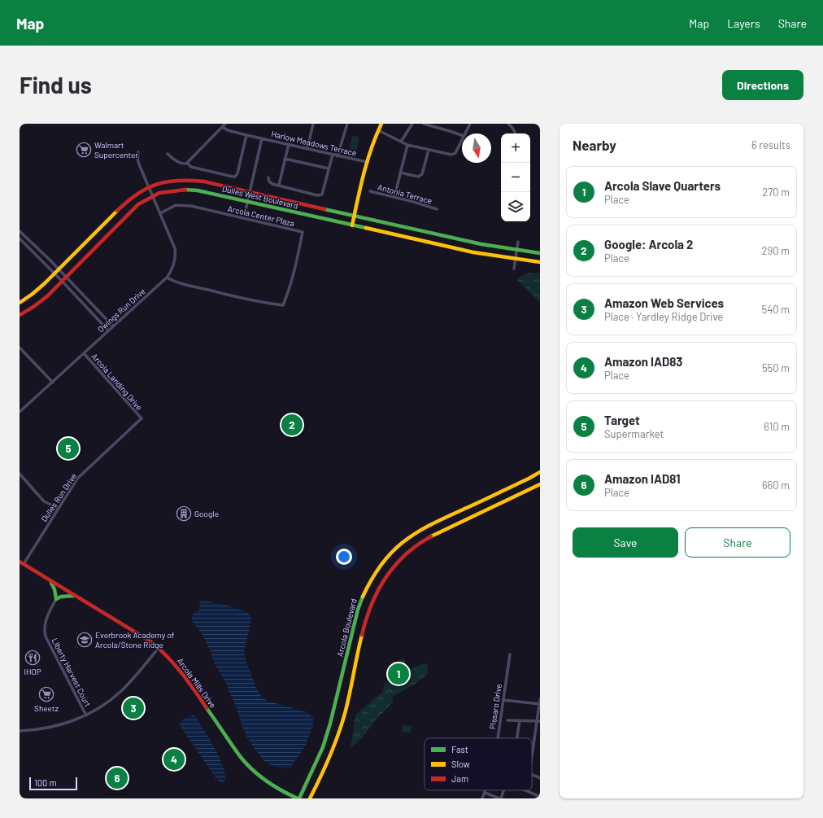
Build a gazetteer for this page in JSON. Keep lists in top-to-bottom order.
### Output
{
  "streets": {
    "street": [
      "Harlow Meadows Terrace",
      "Antonia Terrace",
      "Dulles West Boulevard",
      "Arcola Center Plaza",
      "Owings Run Drive",
      "Arcola Landing Drive",
      "Dulles Run Drive",
      "Arcola Boulevard",
      "Liberty Harvest Court",
      "Arcola Mills Drive",
      "Pissaro Drive"
    ]
  },
  "crossings": [
    ["Dulles West Boulevard", "Owings Run Drive"],
    ["Arcola Center Plaza", "Owings Run Drive"],
    ["Owings Run Drive", "Arcola Landing Drive"],
    ["Arcola Landing Drive", "Dulles Run Drive"],
    ["Dulles Run Drive", "Arcola Mills Drive"],
    ["Arcola Boulevard", "Arcola Mills Drive"]
  ],
  "places": {
    "supermarket": ["Walmart Supercenter", "Sheetz"],
    "building": ["Google"],
    "school or university": ["Everbrook Academy of Arcola/Stone Ridge"],
    "restaurant": ["IHOP"]
  },
  "legend": ["Fast", "Slow", "Jam"],
  "scale_bar": "100 m",
  "north": "bottom",
  "page": {
    "header": "Map",
    "nav": ["Map", "Layers", "Share"],
    "buttons": [
      "Directions",
      ["Save", "Share"]
    ],
    "title": "Find us",
    "heading": ["Nearby", "6 results"],
    "map_buttons": ["+", "−"],
    "list": [
      {
        "mark": "1",
        "name": "Arcola Slave Quarters",
        "note": "Place",
        "value": "270 m"
      },
      {
        "mark": "2",
        "name": "Google: Arcola 2",
        "note": "Place",
        "value": "290 m"
      },
      {
        "mark": "3",
        "name": "Amazon Web Services",
        "note": "Place · Yardley Ridge Drive",
        "value": "540 m"
      },
      {
        "mark": "4",
        "name": "Amazon IAD83",
        "note": "Place",
        "value": "550 m"
      },
      {
        "mark": "5",
        "name": "Target",
        "note": "Supermarket",
        "value": "610 m"
      },
      {
        "mark": "6",
        "name": "Amazon IAD81",
        "note": "Place",
        "value": "660 m"
      }
    ],
    "pins": [
      "2",
      "5",
      "1",
      "3",
      "4",
      "6"
    ],
    "scale": "100 m"
  }
}
